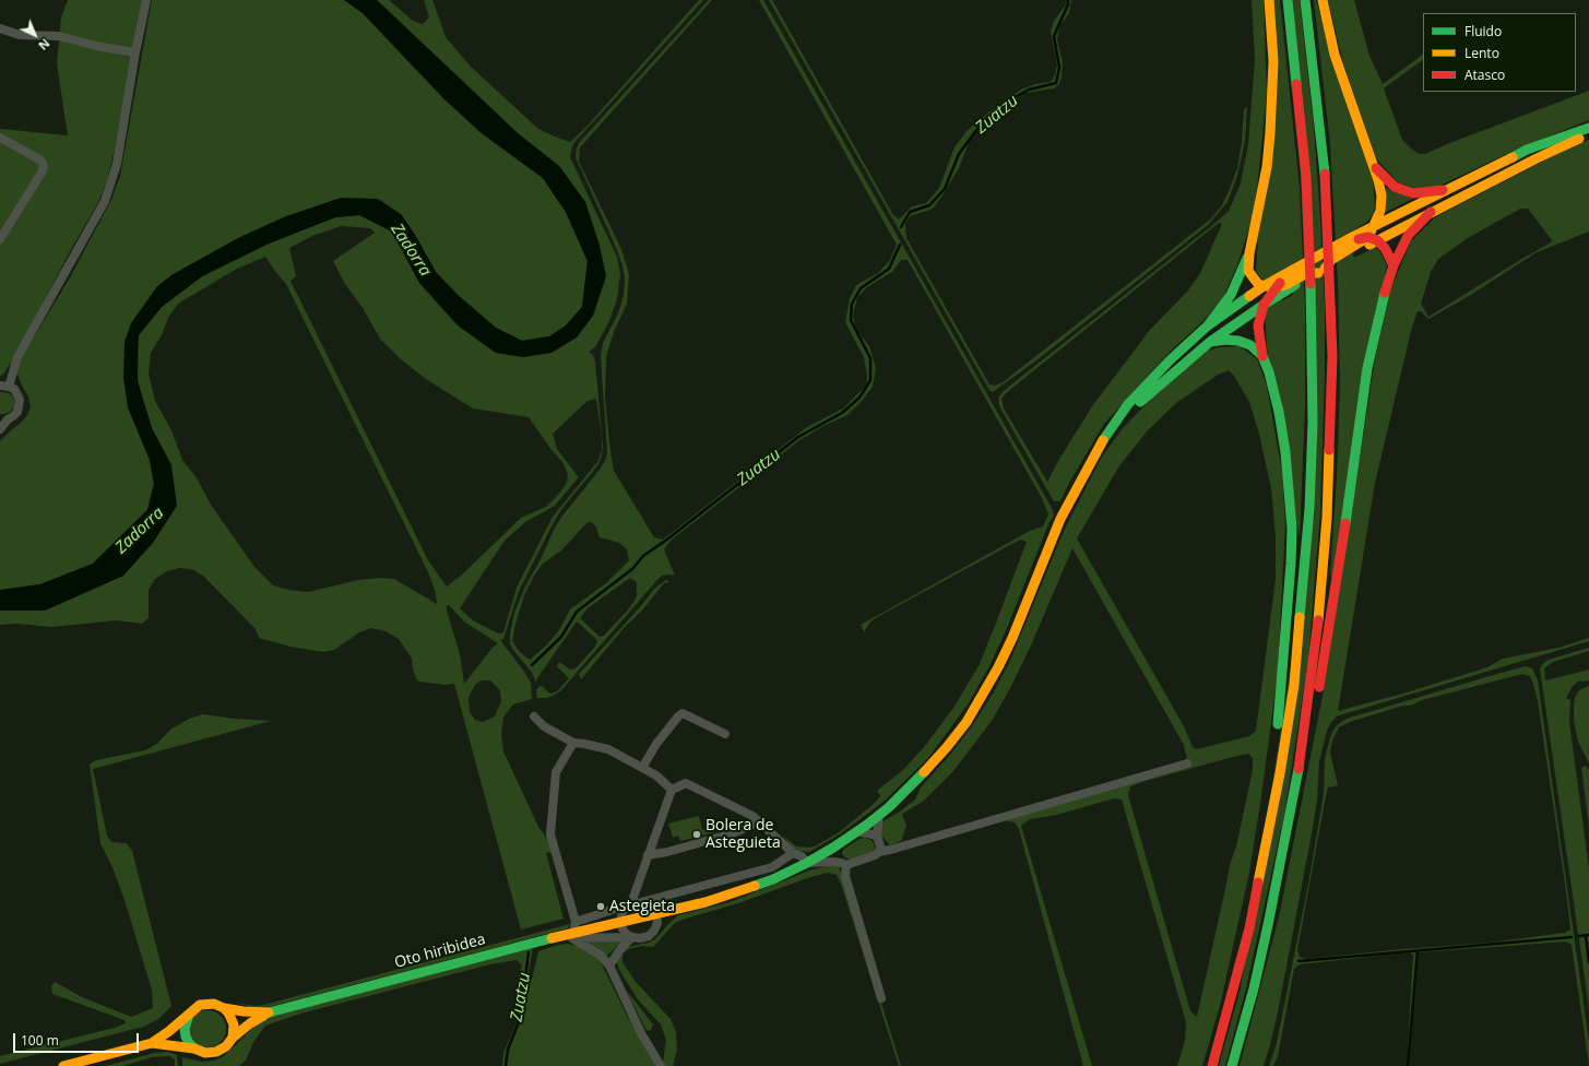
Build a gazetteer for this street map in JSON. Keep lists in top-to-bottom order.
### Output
{
  "streets": {
    "main road": ["Oto hiribidea"]
  },
  "water": ["Zuatzu", "Zadorra"],
  "places": ["Bolera de Asteguieta", "Astegieta"],
  "legend": ["Fluido", "Lento", "Atasco"],
  "scale_bar": "100 m",
  "north": "bottom right"
}
